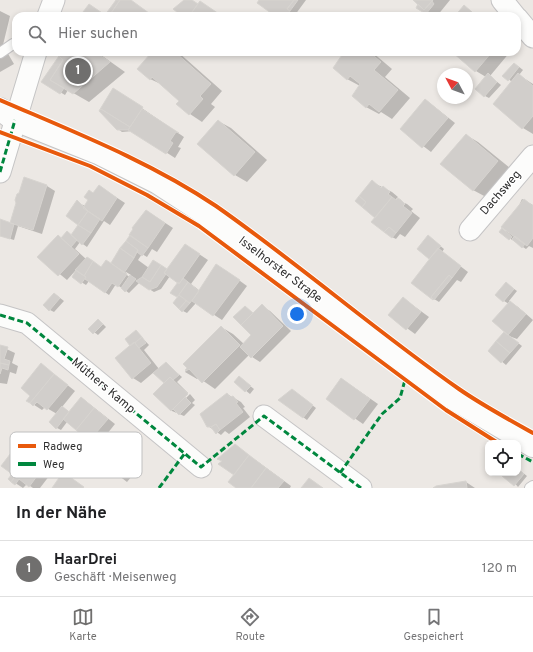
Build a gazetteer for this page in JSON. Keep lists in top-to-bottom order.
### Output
{
  "streets": {
    "street": ["Dachsweg", "Isselhorster Straße", "Müthers Kamp"]
  },
  "legend": ["Radweg", "Weg"],
  "north": "top left",
  "page": {
    "search": "Hier suchen",
    "pins": "1",
    "heading": "In der Nähe",
    "list": [
      {
        "mark": "1",
        "name": "HaarDrei",
        "note": "Geschäft · Meisenweg",
        "value": "120 m"
      }
    ],
    "nav": ["Karte", "Route", "Gespeichert"]
  }
}
